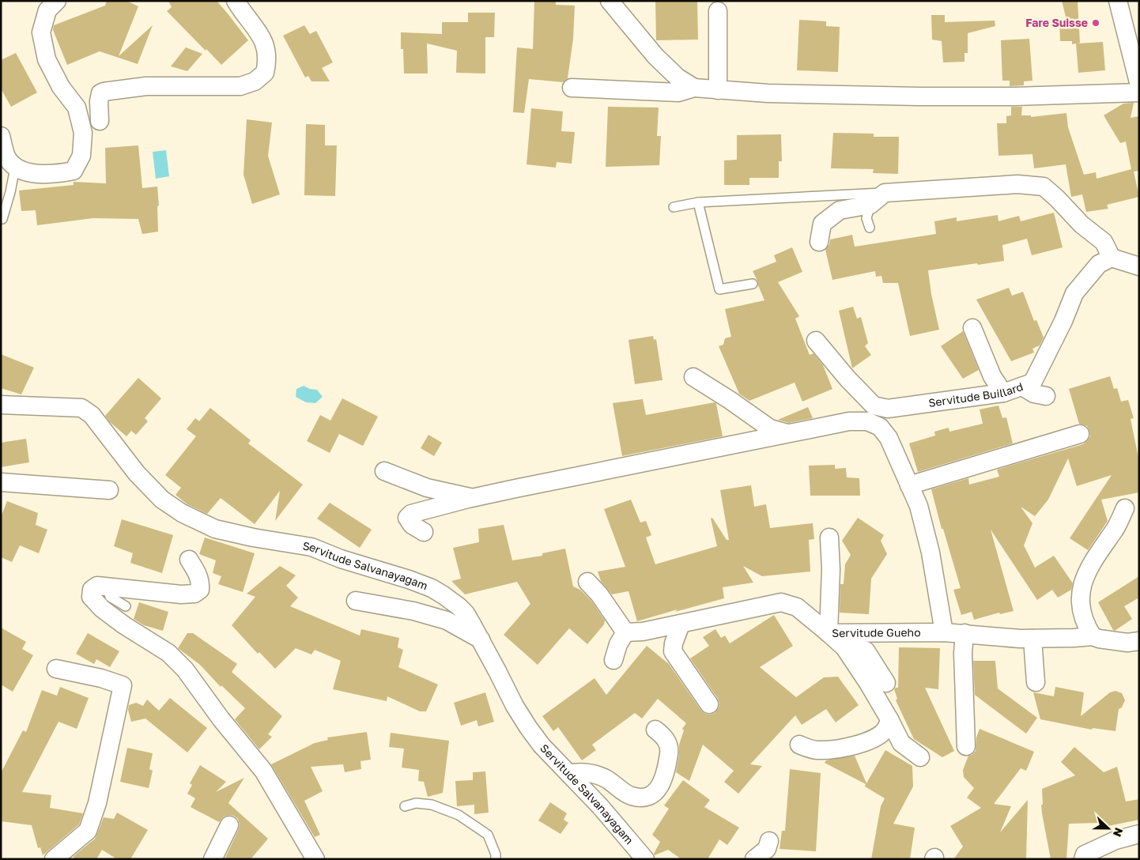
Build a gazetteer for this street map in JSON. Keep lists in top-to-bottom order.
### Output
{
  "streets": {
    "street": ["Servitude Buillard", "Servitude Salvanayagam", "Servitude Gueho"]
  },
  "places": ["Fare Suisse"],
  "north": "right"
}
